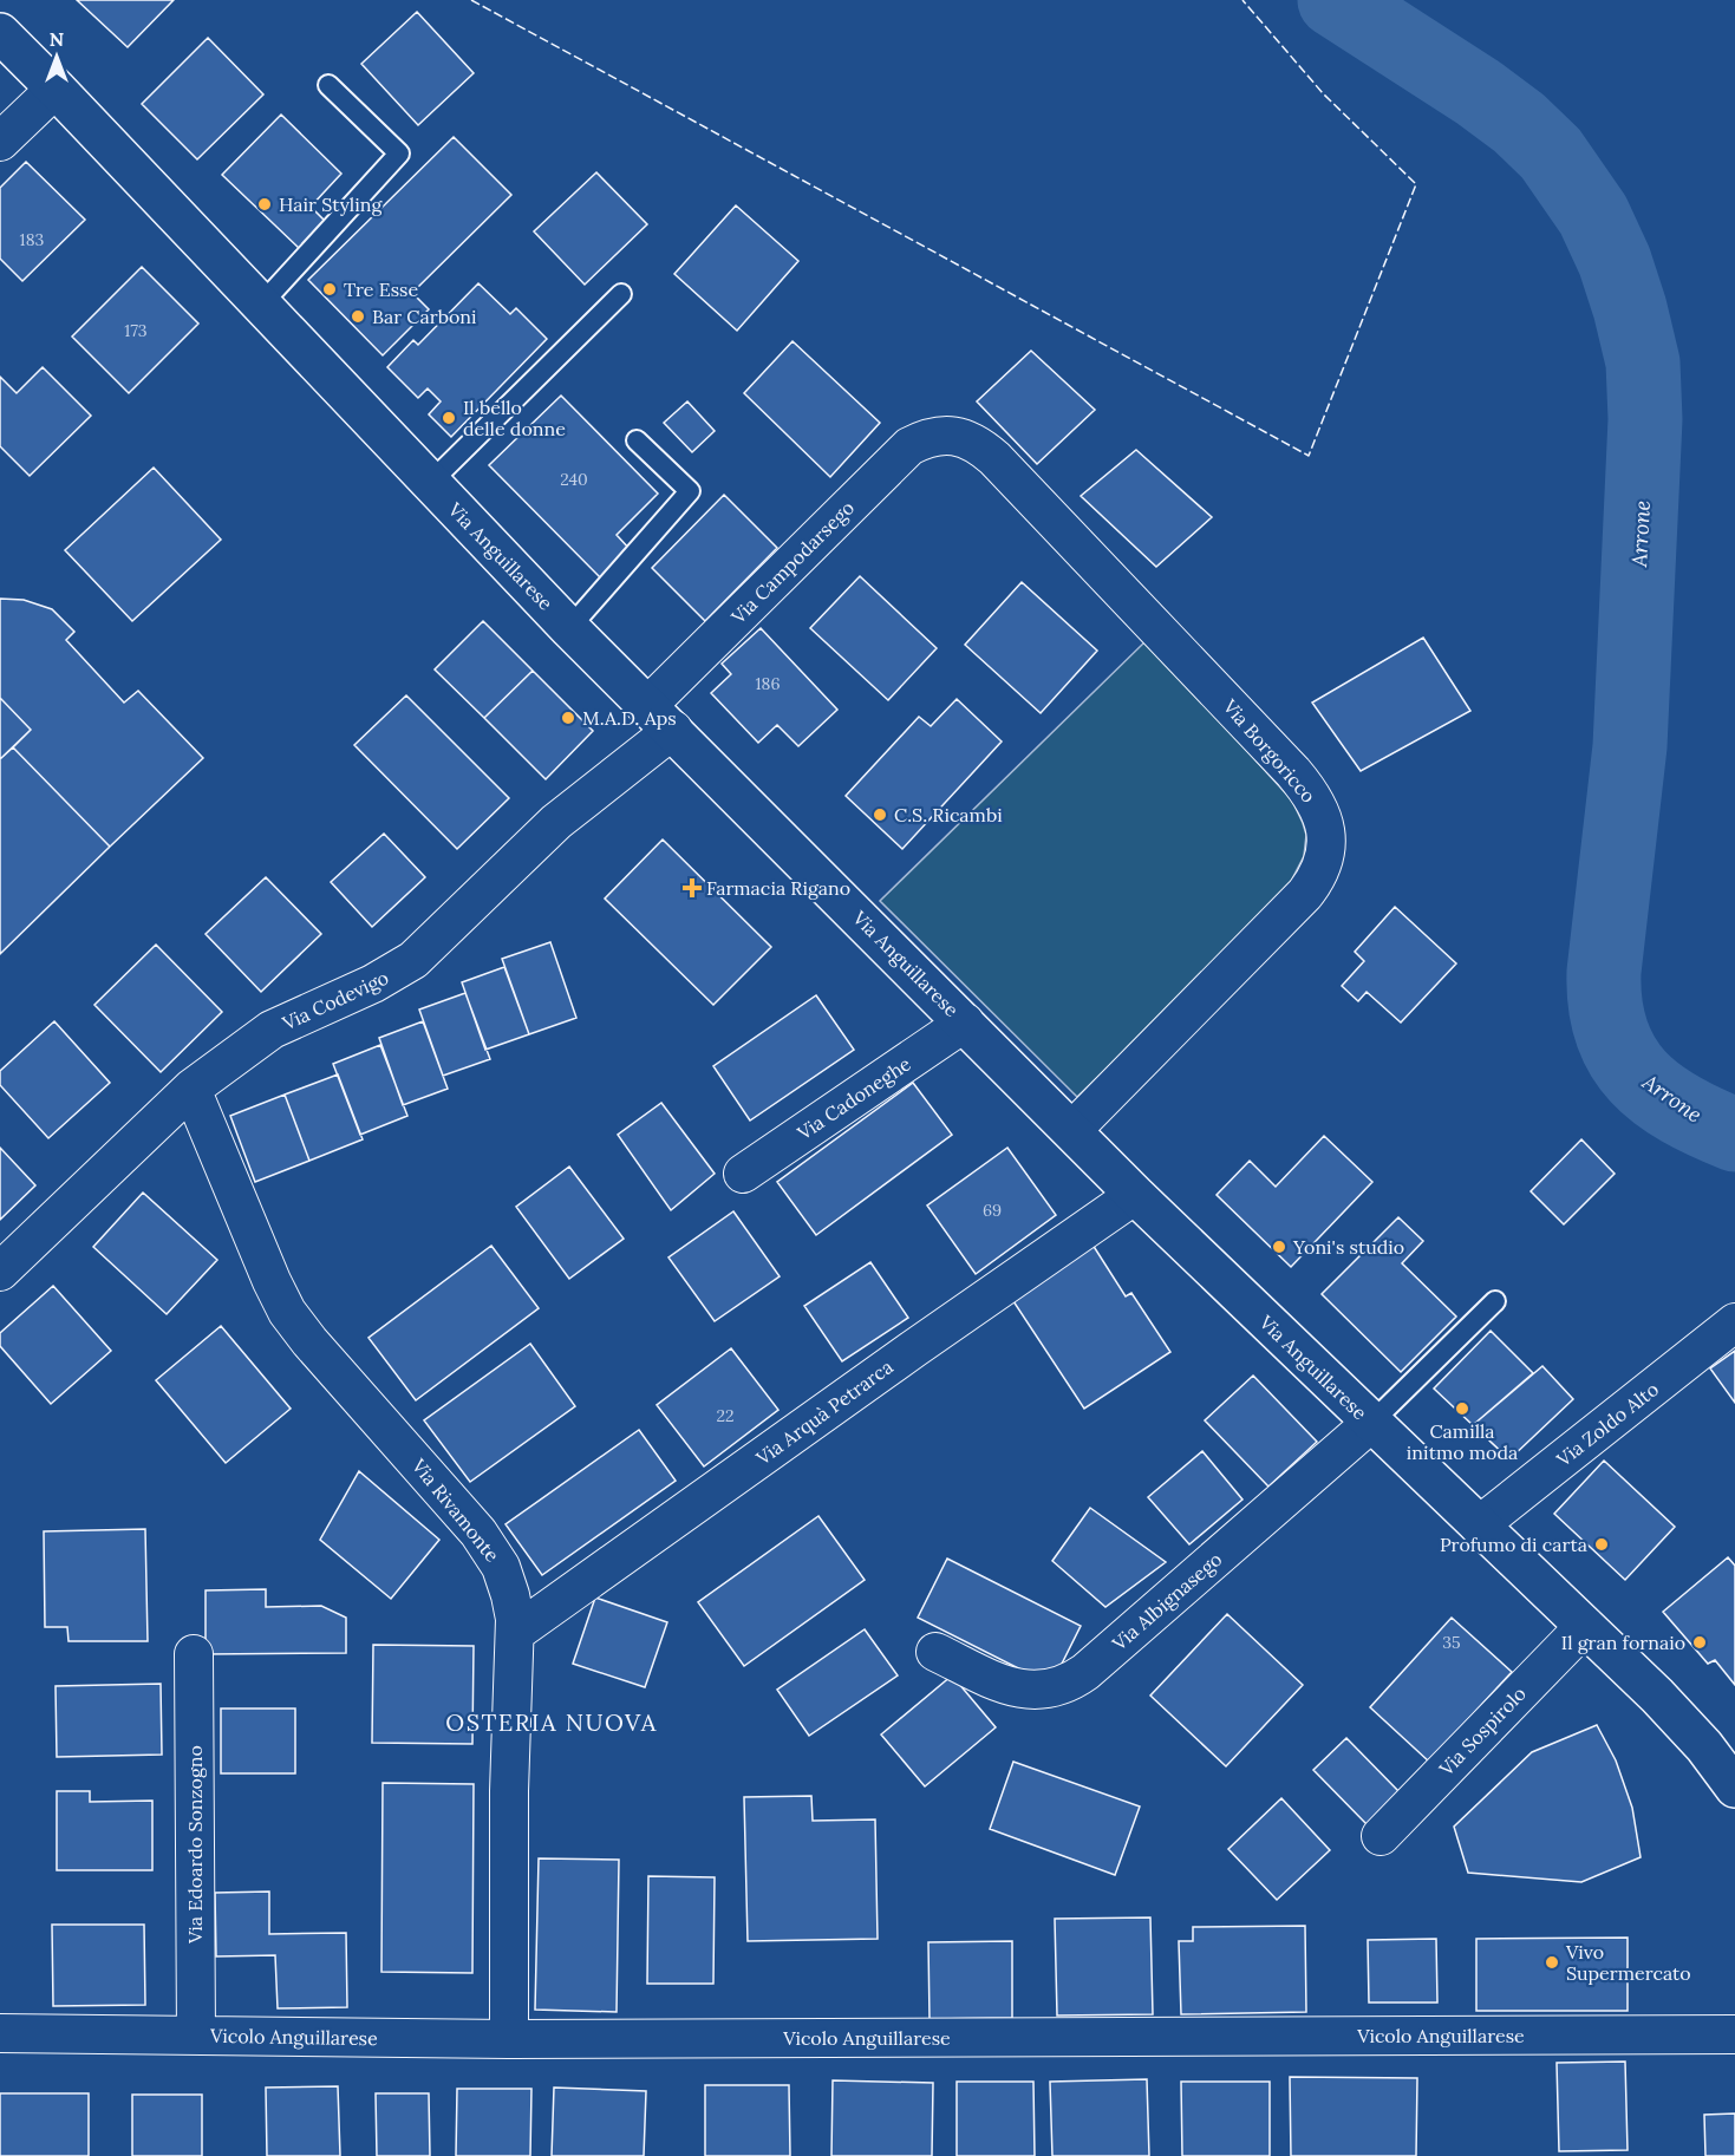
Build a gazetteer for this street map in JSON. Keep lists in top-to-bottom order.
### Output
{
  "streets": {
    "main road": ["Via Anguillarese"],
    "street": [
      "Via Campodarsego",
      "Via Borgoricco",
      "Via Codevigo",
      "Via Cadoneghe",
      "Via Arquà Petrarca",
      "Via Zoldo Alto",
      "Via Rivamonte",
      "Via Albignasego",
      "Via Sospirolo",
      "Via Edoardo Sonzogno",
      "Vicolo Anguillarese"
    ]
  },
  "crossings": [
    ["Via Anguillarese", "Via Campodarsego"],
    ["Via Anguillarese", "Via Borgoricco"],
    ["Via Anguillarese", "Via Codevigo"],
    ["Via Anguillarese", "Via Cadoneghe"],
    ["Via Anguillarese", "Via Arquà Petrarca"],
    ["Via Anguillarese", "Via Zoldo Alto"],
    ["Via Anguillarese", "Via Albignasego"],
    ["Via Anguillarese", "Via Sospirolo"],
    ["Via Campodarsego", "Via Borgoricco"],
    ["Via Campodarsego", "Via Codevigo"],
    ["Via Codevigo", "Via Rivamonte"],
    ["Via Arquà Petrarca", "Via Rivamonte"],
    ["Via Rivamonte", "Vicolo Anguillarese"],
    ["Via Edoardo Sonzogno", "Vicolo Anguillarese"]
  ],
  "districts": ["OSTERIA NUOVA"],
  "water": ["Arrone"],
  "places": {
    "other": [
      "Hair Styling",
      "Tre Esse",
      "Bar Carboni",
      "Il bello delle donne",
      "M.A.D. Aps",
      "C.S. Ricambi",
      "Yoni's studio",
      "Camilla initmo moda",
      "Profumo di carta",
      "Il gran fornaio",
      "Vivo Supermercato"
    ],
    "health": ["Farmacia Rigano"]
  },
  "house_numbers": [
    "183",
    "173",
    "240",
    "186",
    "69",
    "22",
    "35"
  ],
  "north": "top"
}
